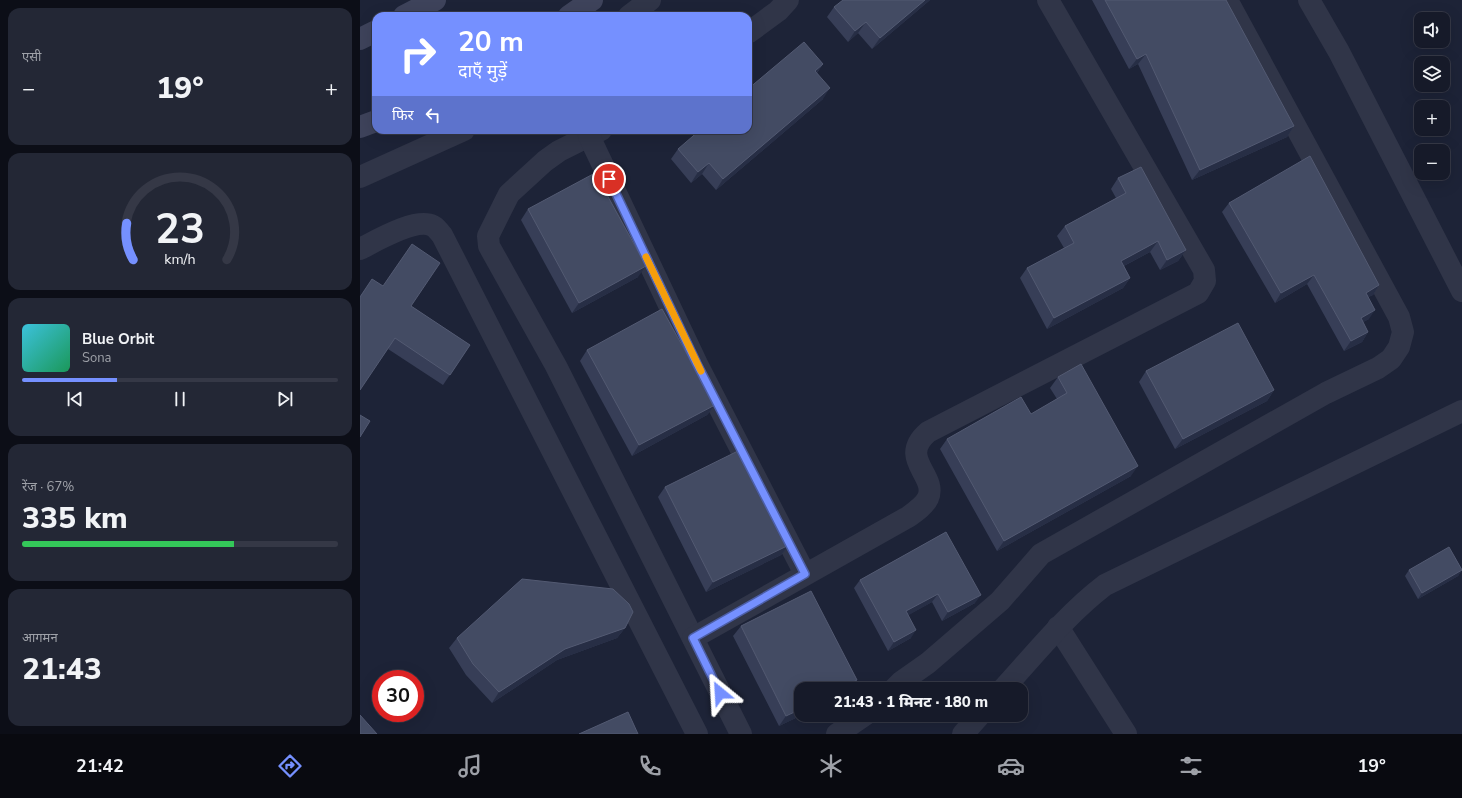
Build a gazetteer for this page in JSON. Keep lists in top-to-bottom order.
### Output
{
  "page": {
    "tile": [
      "एसी",
      ["रेंज · 67%", "335 km"],
      ["आगमन", "21:43"]
    ],
    "map_buttons": ["+", "−"],
    "turn": ["20 m", "दाएँ मुड़ें"],
    "heat": ["−", "19°", "+"],
    "then": "फिर",
    "song": ["Blue Orbit", "Sona"],
    "limit": "30",
    "trip": "21:43 · 1 मिनट · 180 m",
    "tabs": ["21:42", "19°"],
    "gauge": ["23", "km/h"]
  }
}
